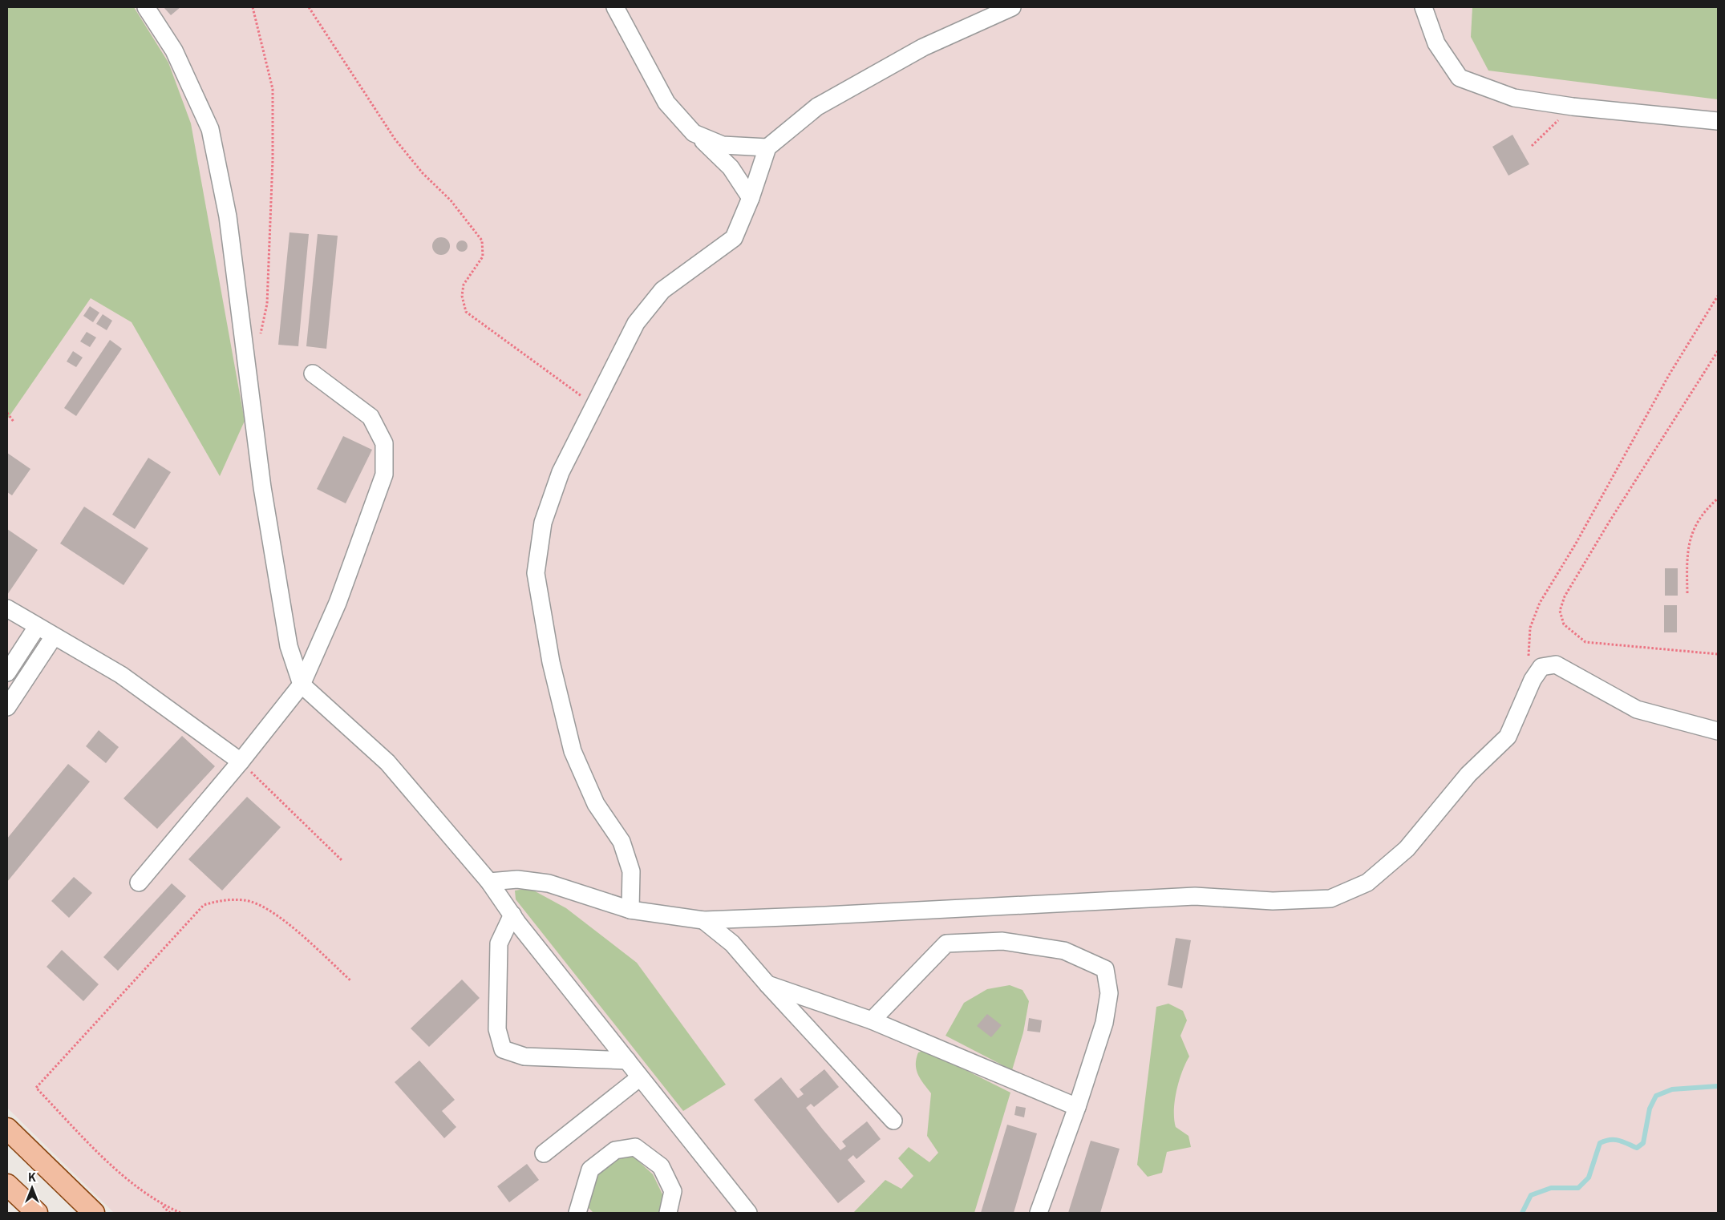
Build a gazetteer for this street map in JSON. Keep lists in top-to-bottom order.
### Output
{
  "north": "top"
}
